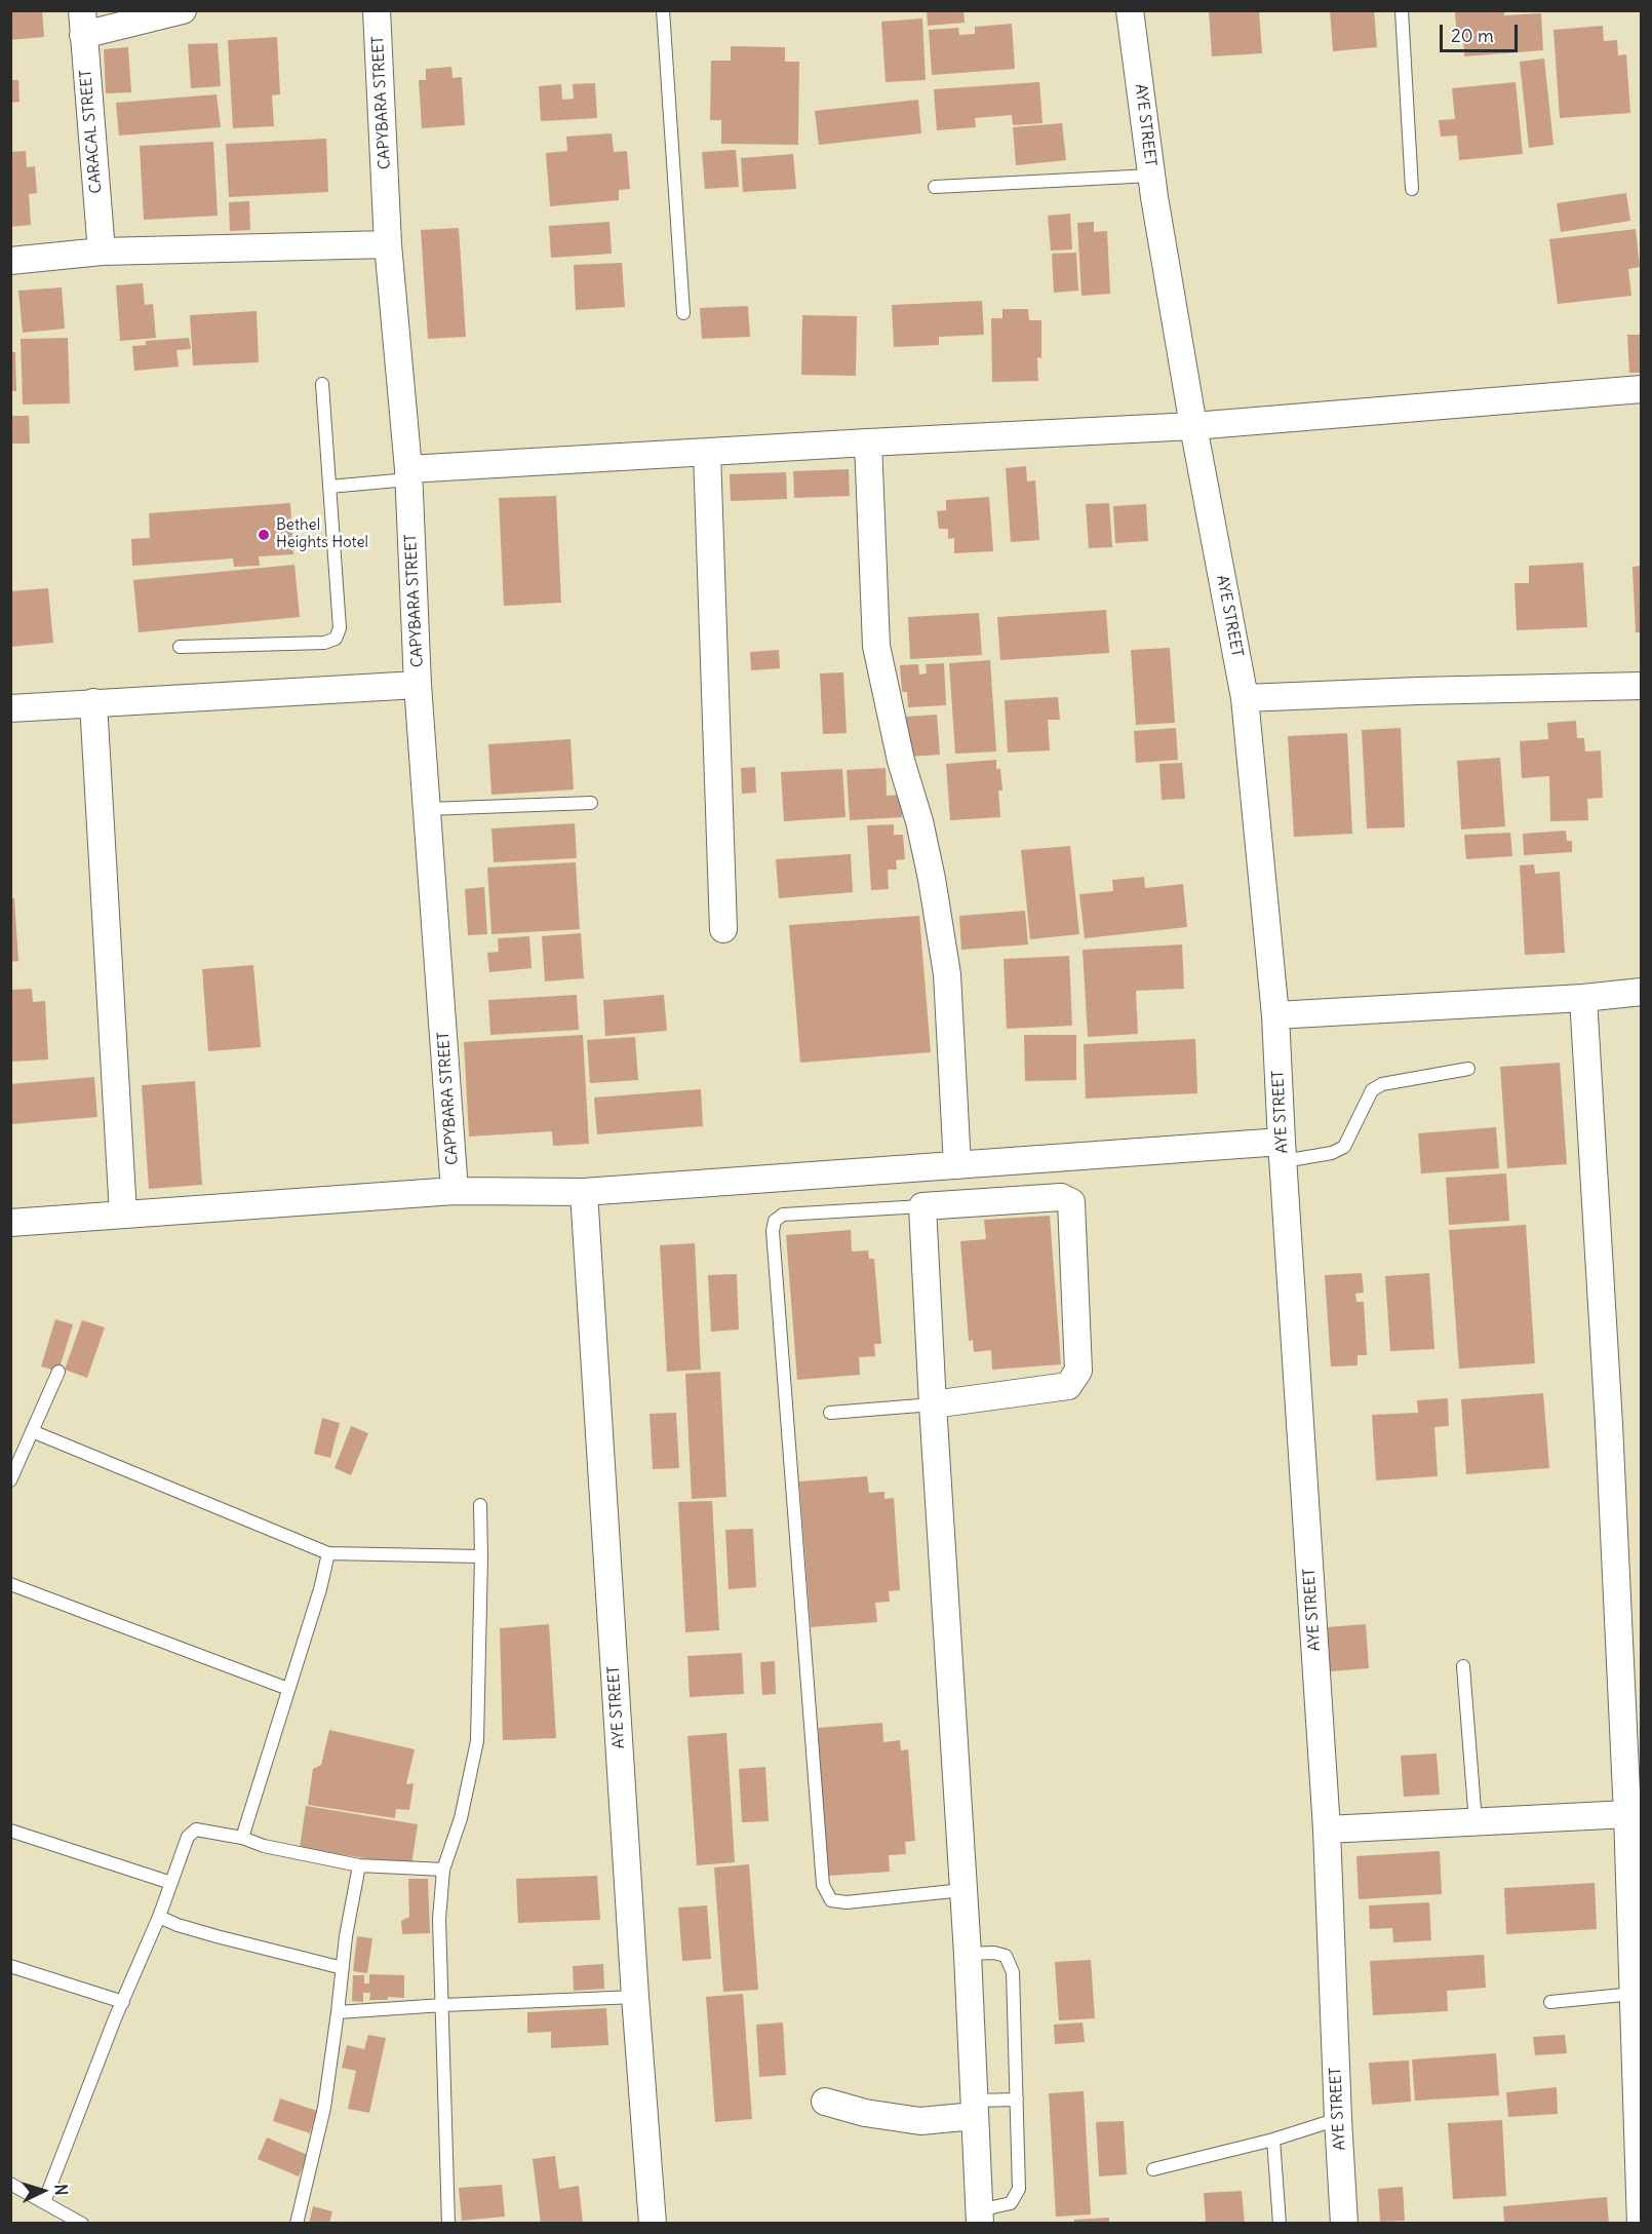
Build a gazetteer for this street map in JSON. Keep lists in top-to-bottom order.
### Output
{
  "streets": {
    "street": ["CAPYBARA STREET", "AYE STREET", "CARACAL STREET"]
  },
  "places": ["Bethel Heights Hotel"],
  "scale_bar": "20 m",
  "north": "right"
}
